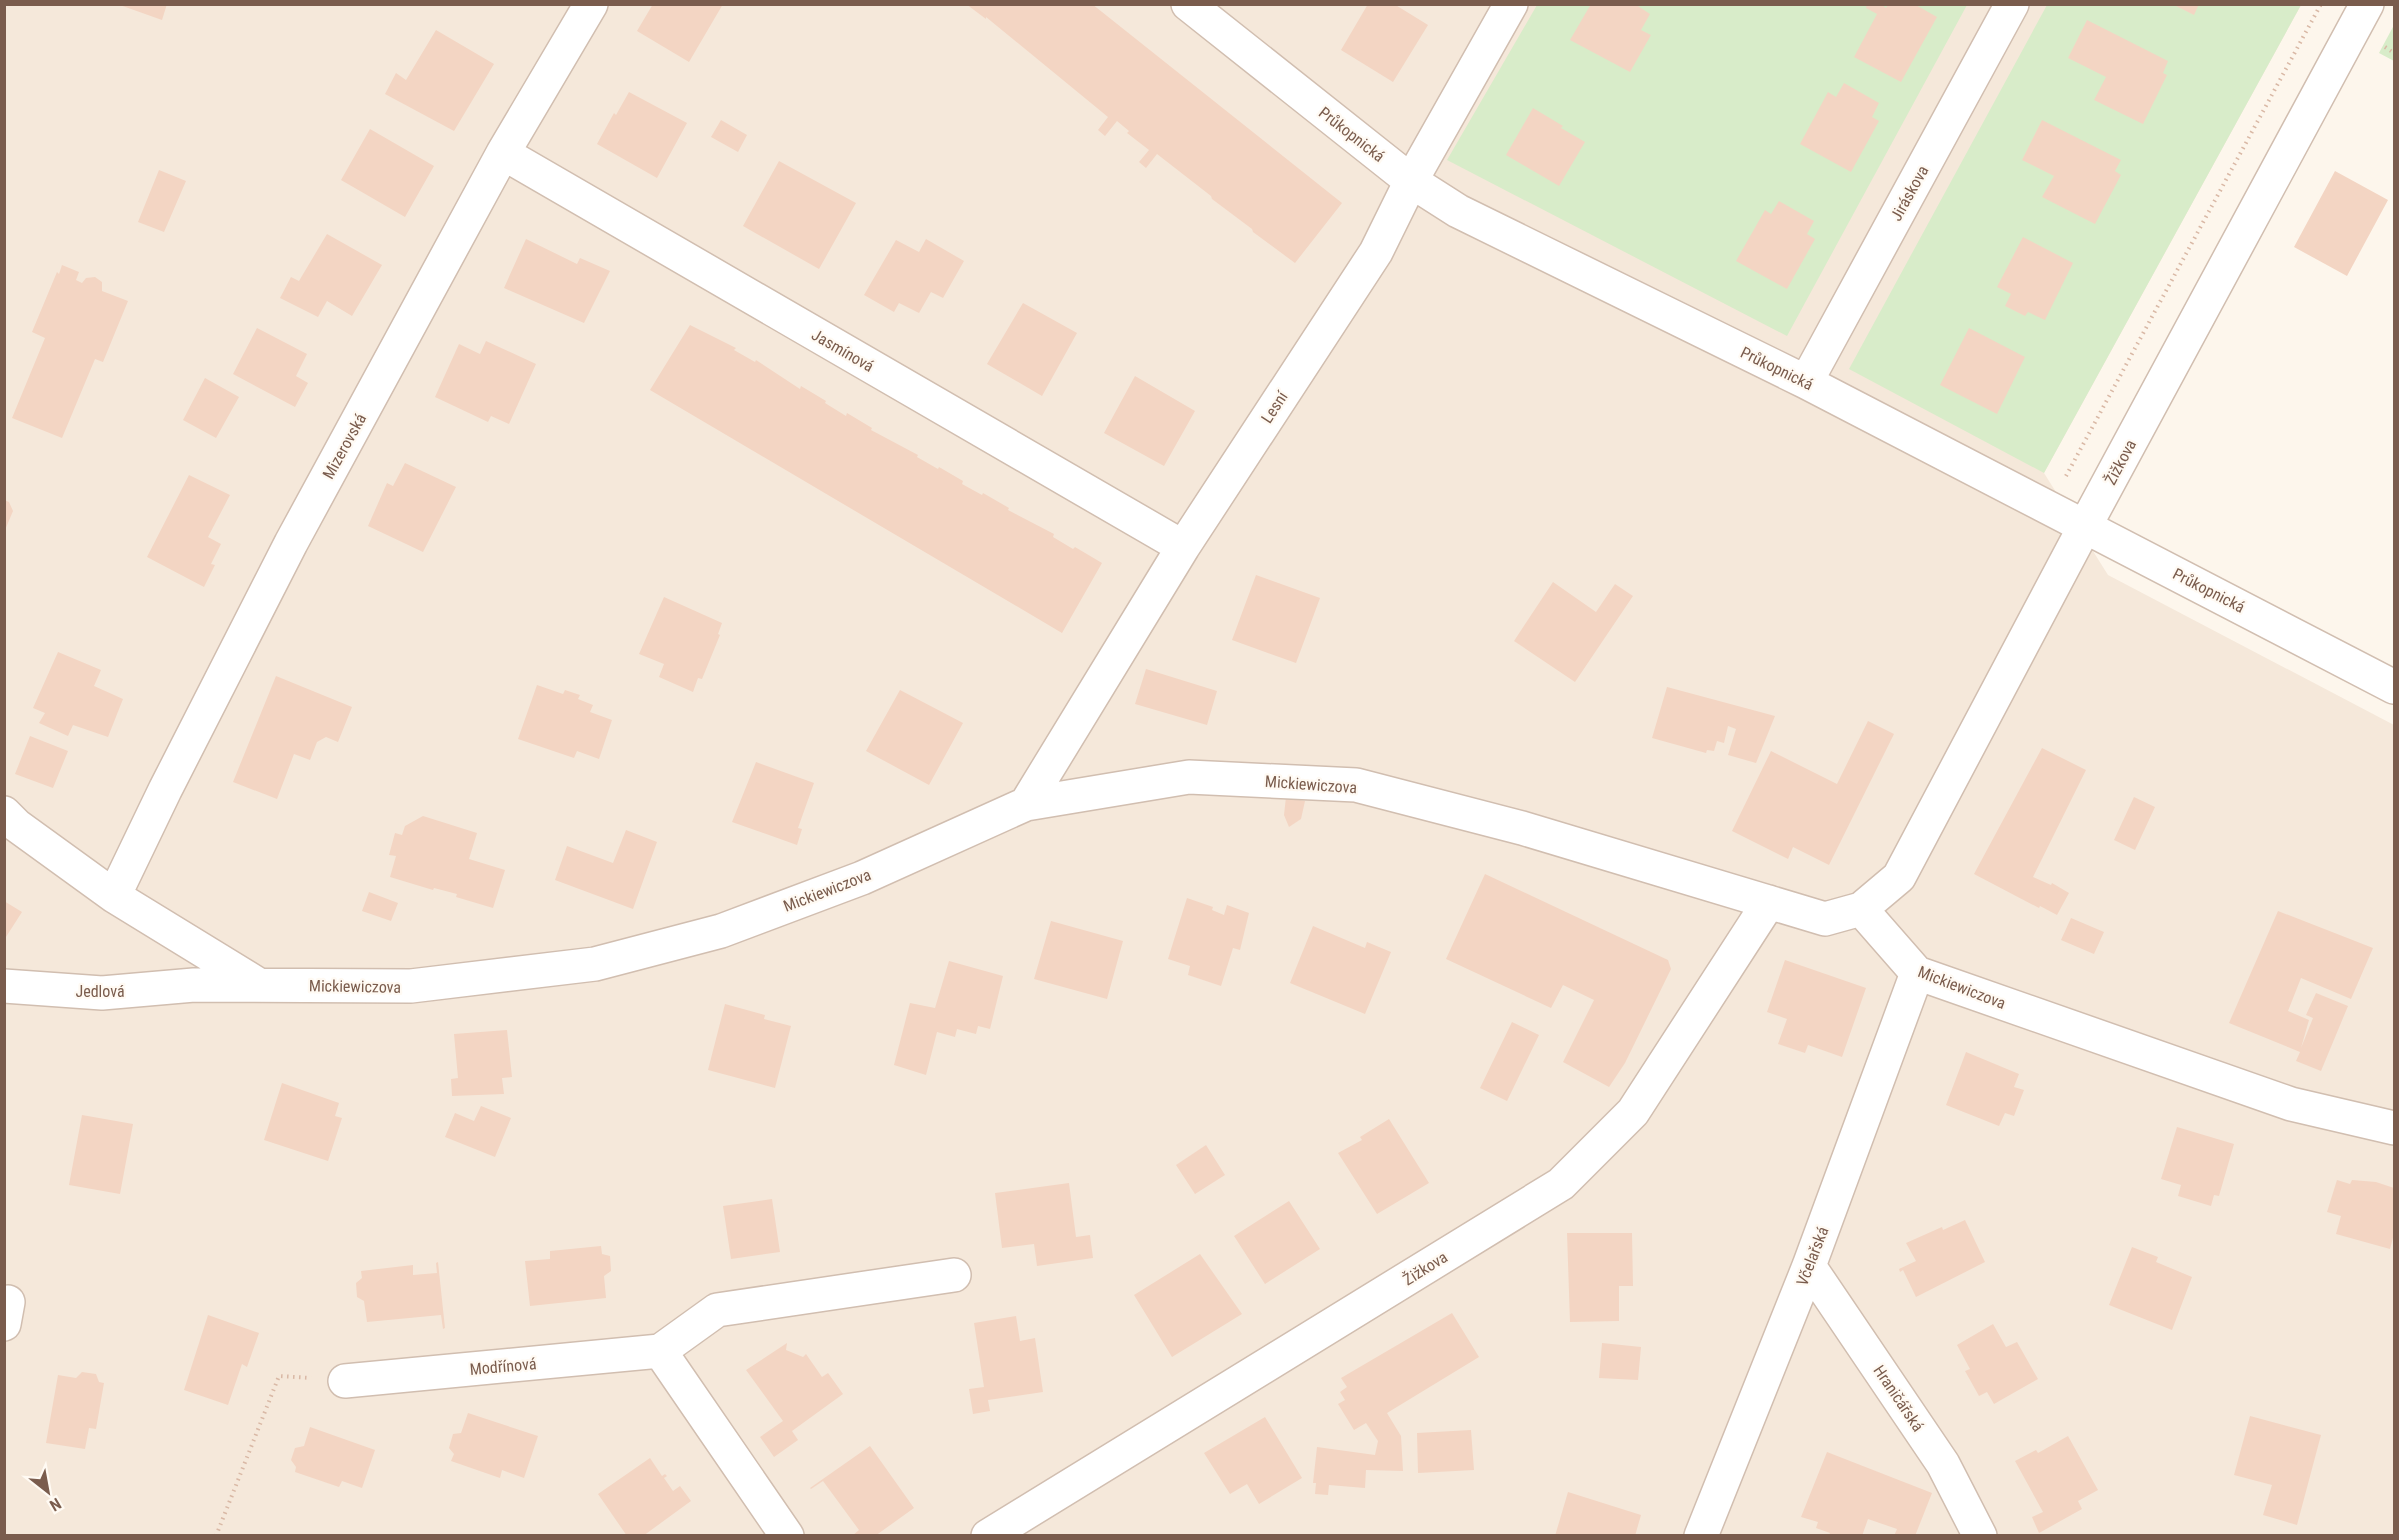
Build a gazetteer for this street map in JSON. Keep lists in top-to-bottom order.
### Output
{
  "streets": {
    "street": [
      "Průkopnická",
      "Jiráskova",
      "Jasmínová",
      "Lesní",
      "Mizerovská",
      "Žižkova",
      "Mickiewiczova",
      "Jedlová",
      "Včelařská",
      "Modřínová",
      "Hraničářská"
    ]
  },
  "crossings": [
    ["Průkopnická", "Jiráskova"],
    ["Průkopnická", "Lesní"],
    ["Průkopnická", "Žižkova"],
    ["Jasmínová", "Lesní"],
    ["Jasmínová", "Mizerovská"],
    ["Lesní", "Mickiewiczova"],
    ["Žižkova", "Mickiewiczova"],
    ["Mickiewiczova", "Jedlová"],
    ["Mickiewiczova", "Včelařská"],
    ["Včelařská", "Hraničářská"]
  ],
  "north": "bottom right"
}
